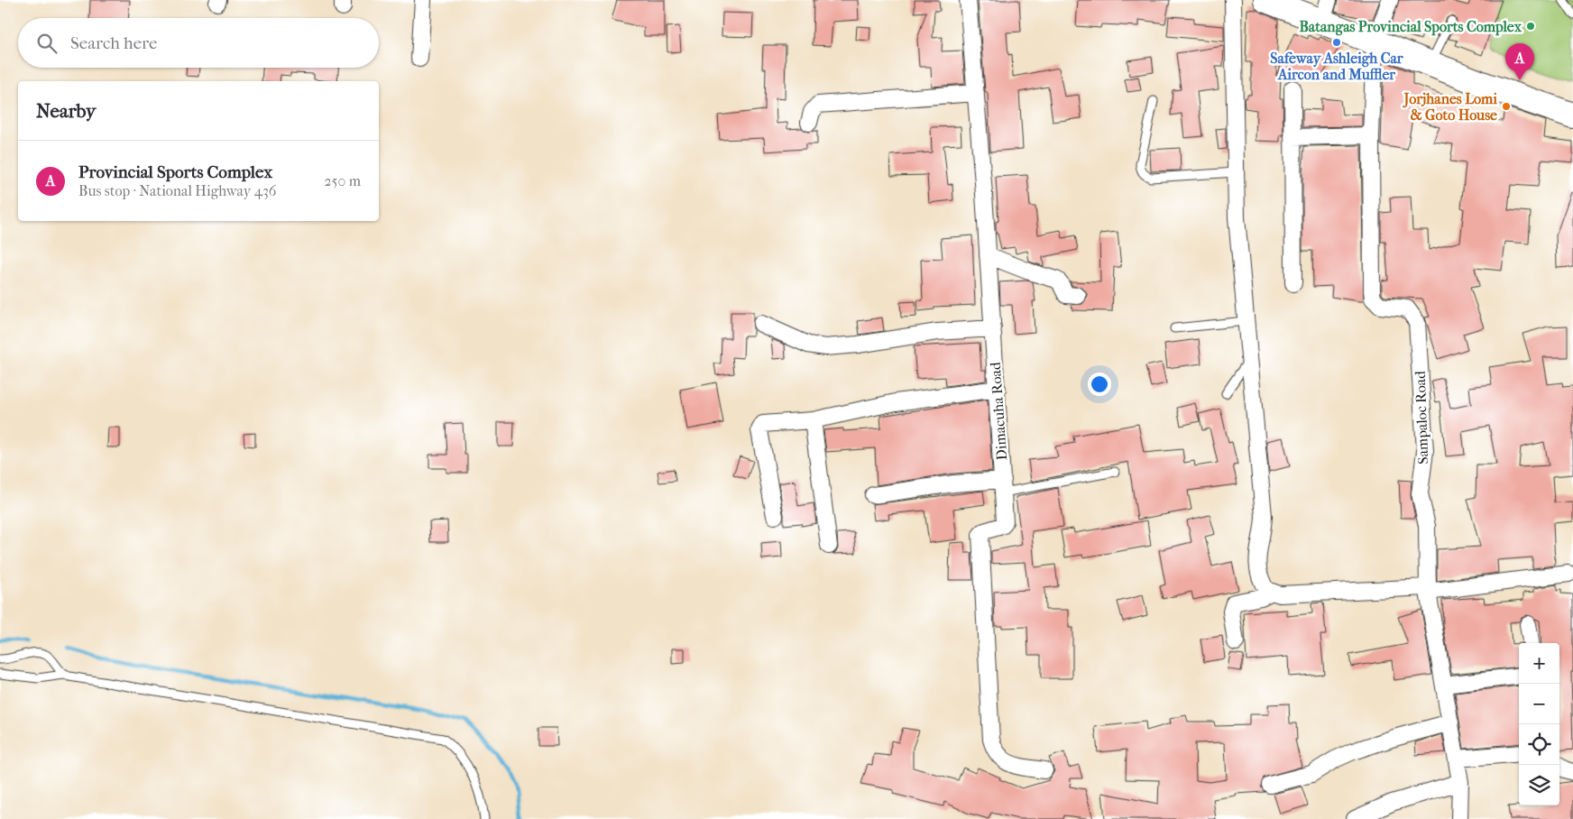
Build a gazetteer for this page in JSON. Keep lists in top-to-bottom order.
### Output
{
  "streets": {
    "street": ["Dimacuha Road", "Sampaloc Road"]
  },
  "places": ["Batangas Provincial Sports Complex", "Safeway Ashleigh Car Aircon and Muffler", "Jorjhanes Lomi & Goto House"],
  "page": {
    "search": "Search here",
    "pins": "A",
    "heading": "Nearby",
    "list": [
      {
        "mark": "A",
        "name": "Provincial Sports Complex",
        "note": "Bus stop · National Highway 436",
        "value": "250 m"
      }
    ],
    "map_buttons": ["+", "−"]
  }
}
